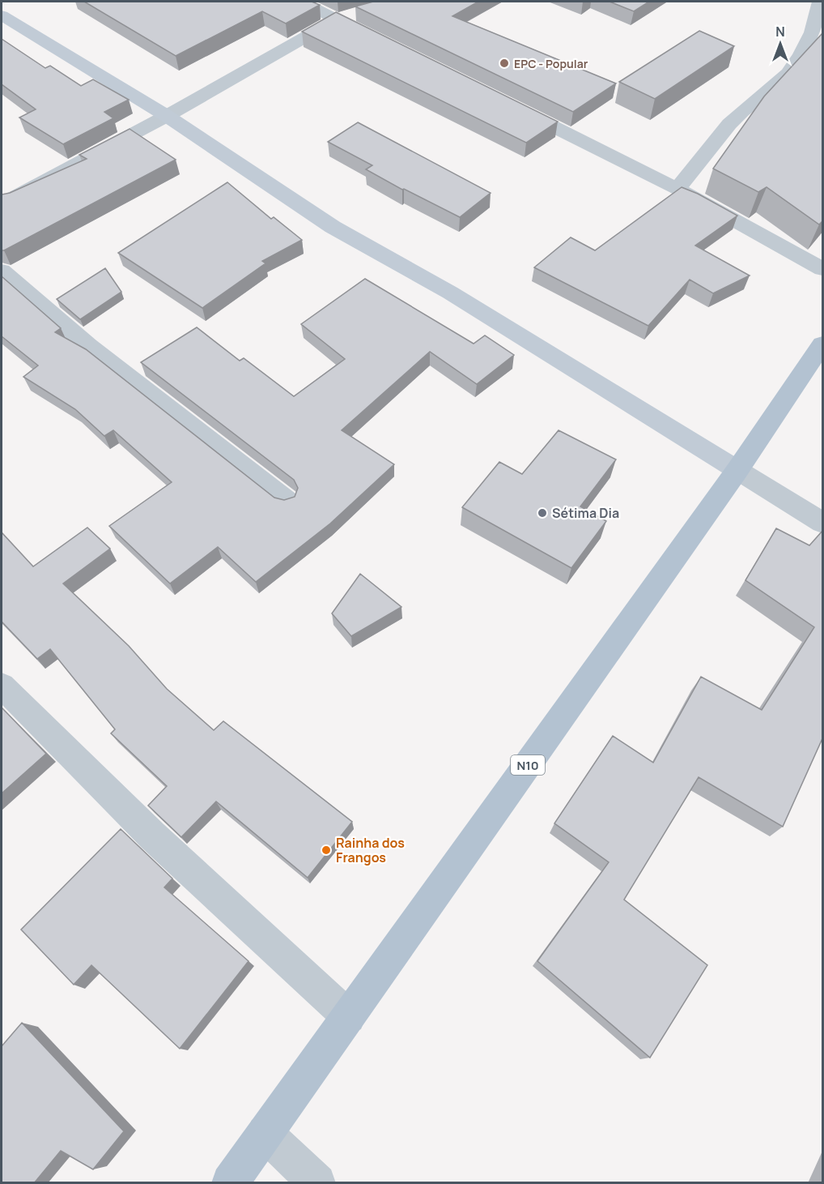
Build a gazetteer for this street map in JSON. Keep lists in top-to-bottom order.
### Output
{
  "streets": {
    "main road": ["N10"]
  },
  "places": ["EPC - Popular", "Sétima Dia", "Rainha dos Frangos"],
  "north": "top"
}
